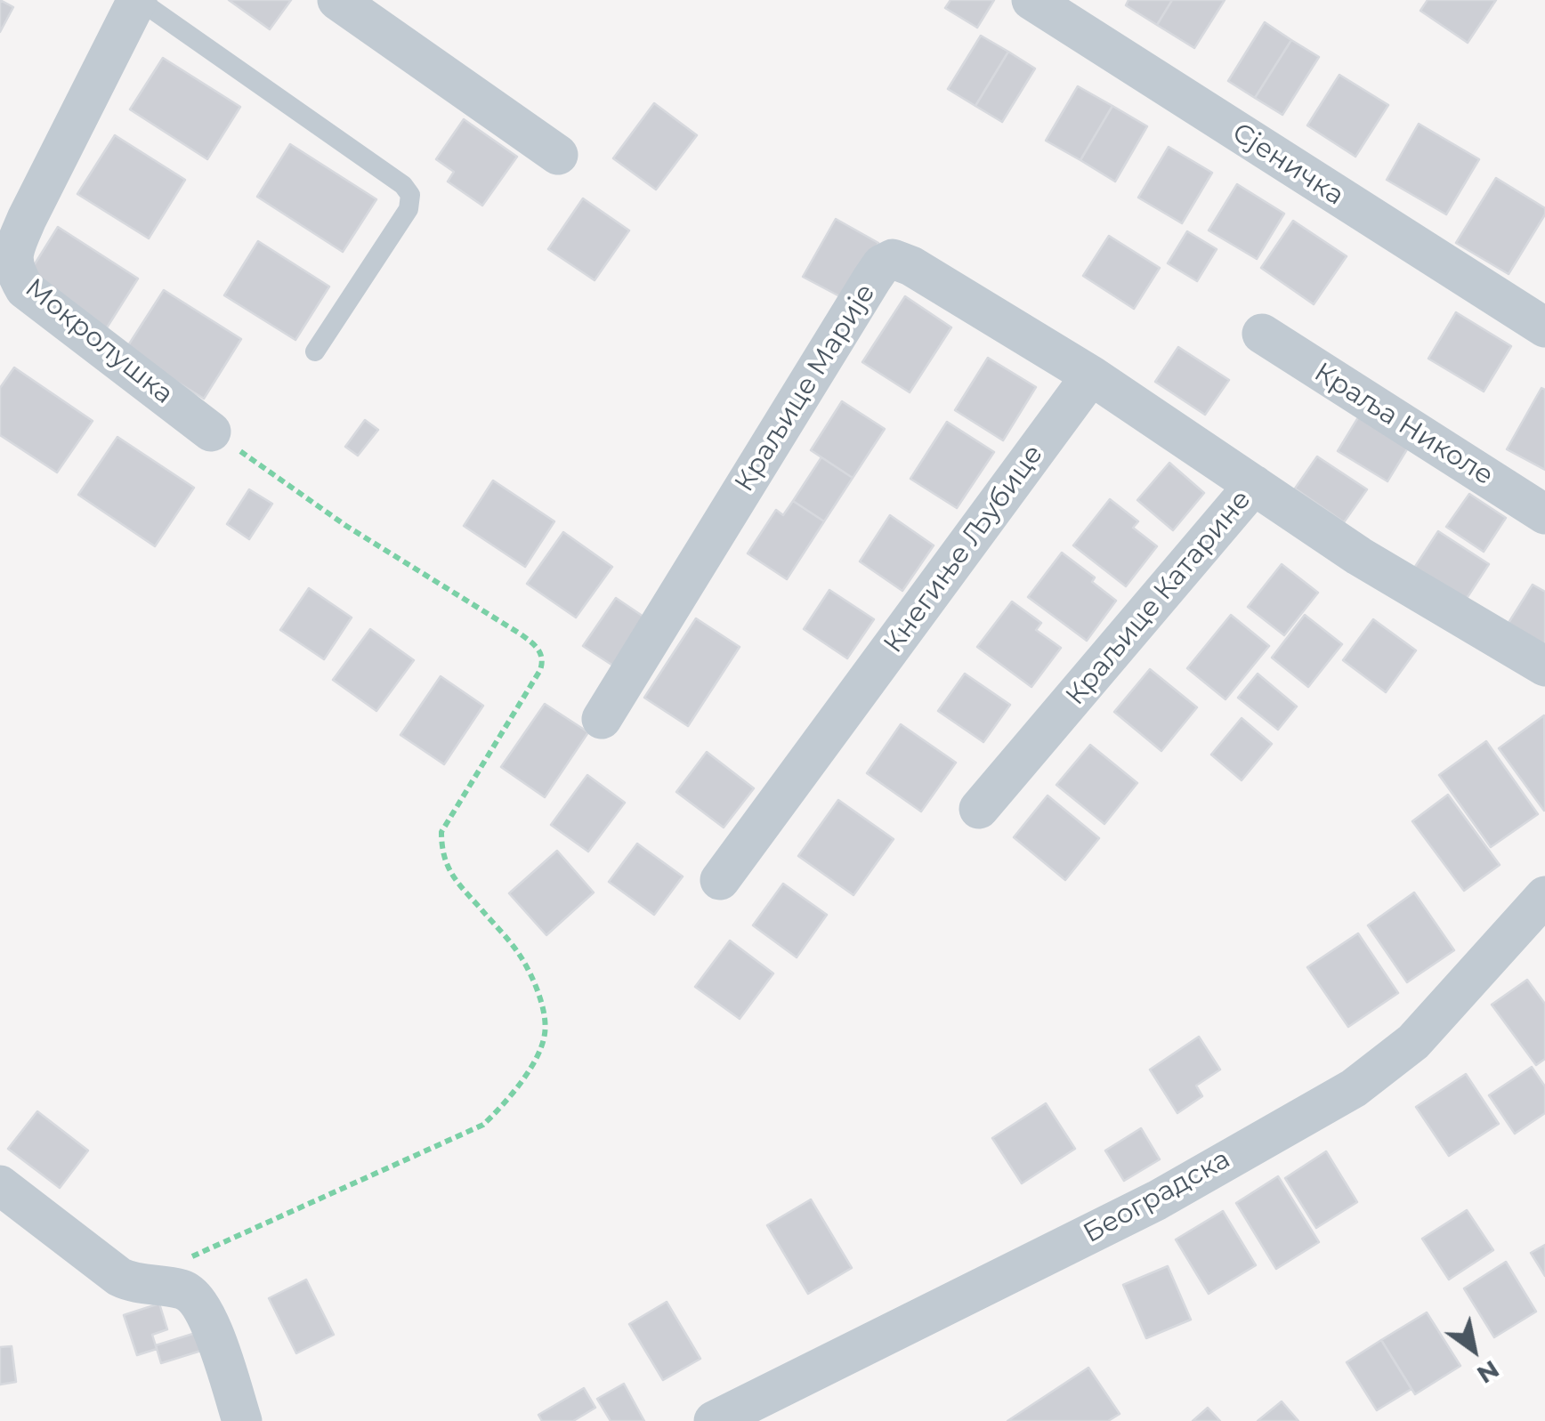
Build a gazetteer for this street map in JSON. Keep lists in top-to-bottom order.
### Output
{
  "streets": {
    "street": [
      "Сјеничка",
      "Мокролушка",
      "Краљице Марије",
      "Краља Николе",
      "Кнегиње Љубице",
      "Краљице Катарине",
      "Београдска"
    ]
  },
  "crossings": [
    ["Краљице Марије", "Кнегиње Љубице"]
  ],
  "north": "bottom right"
}
